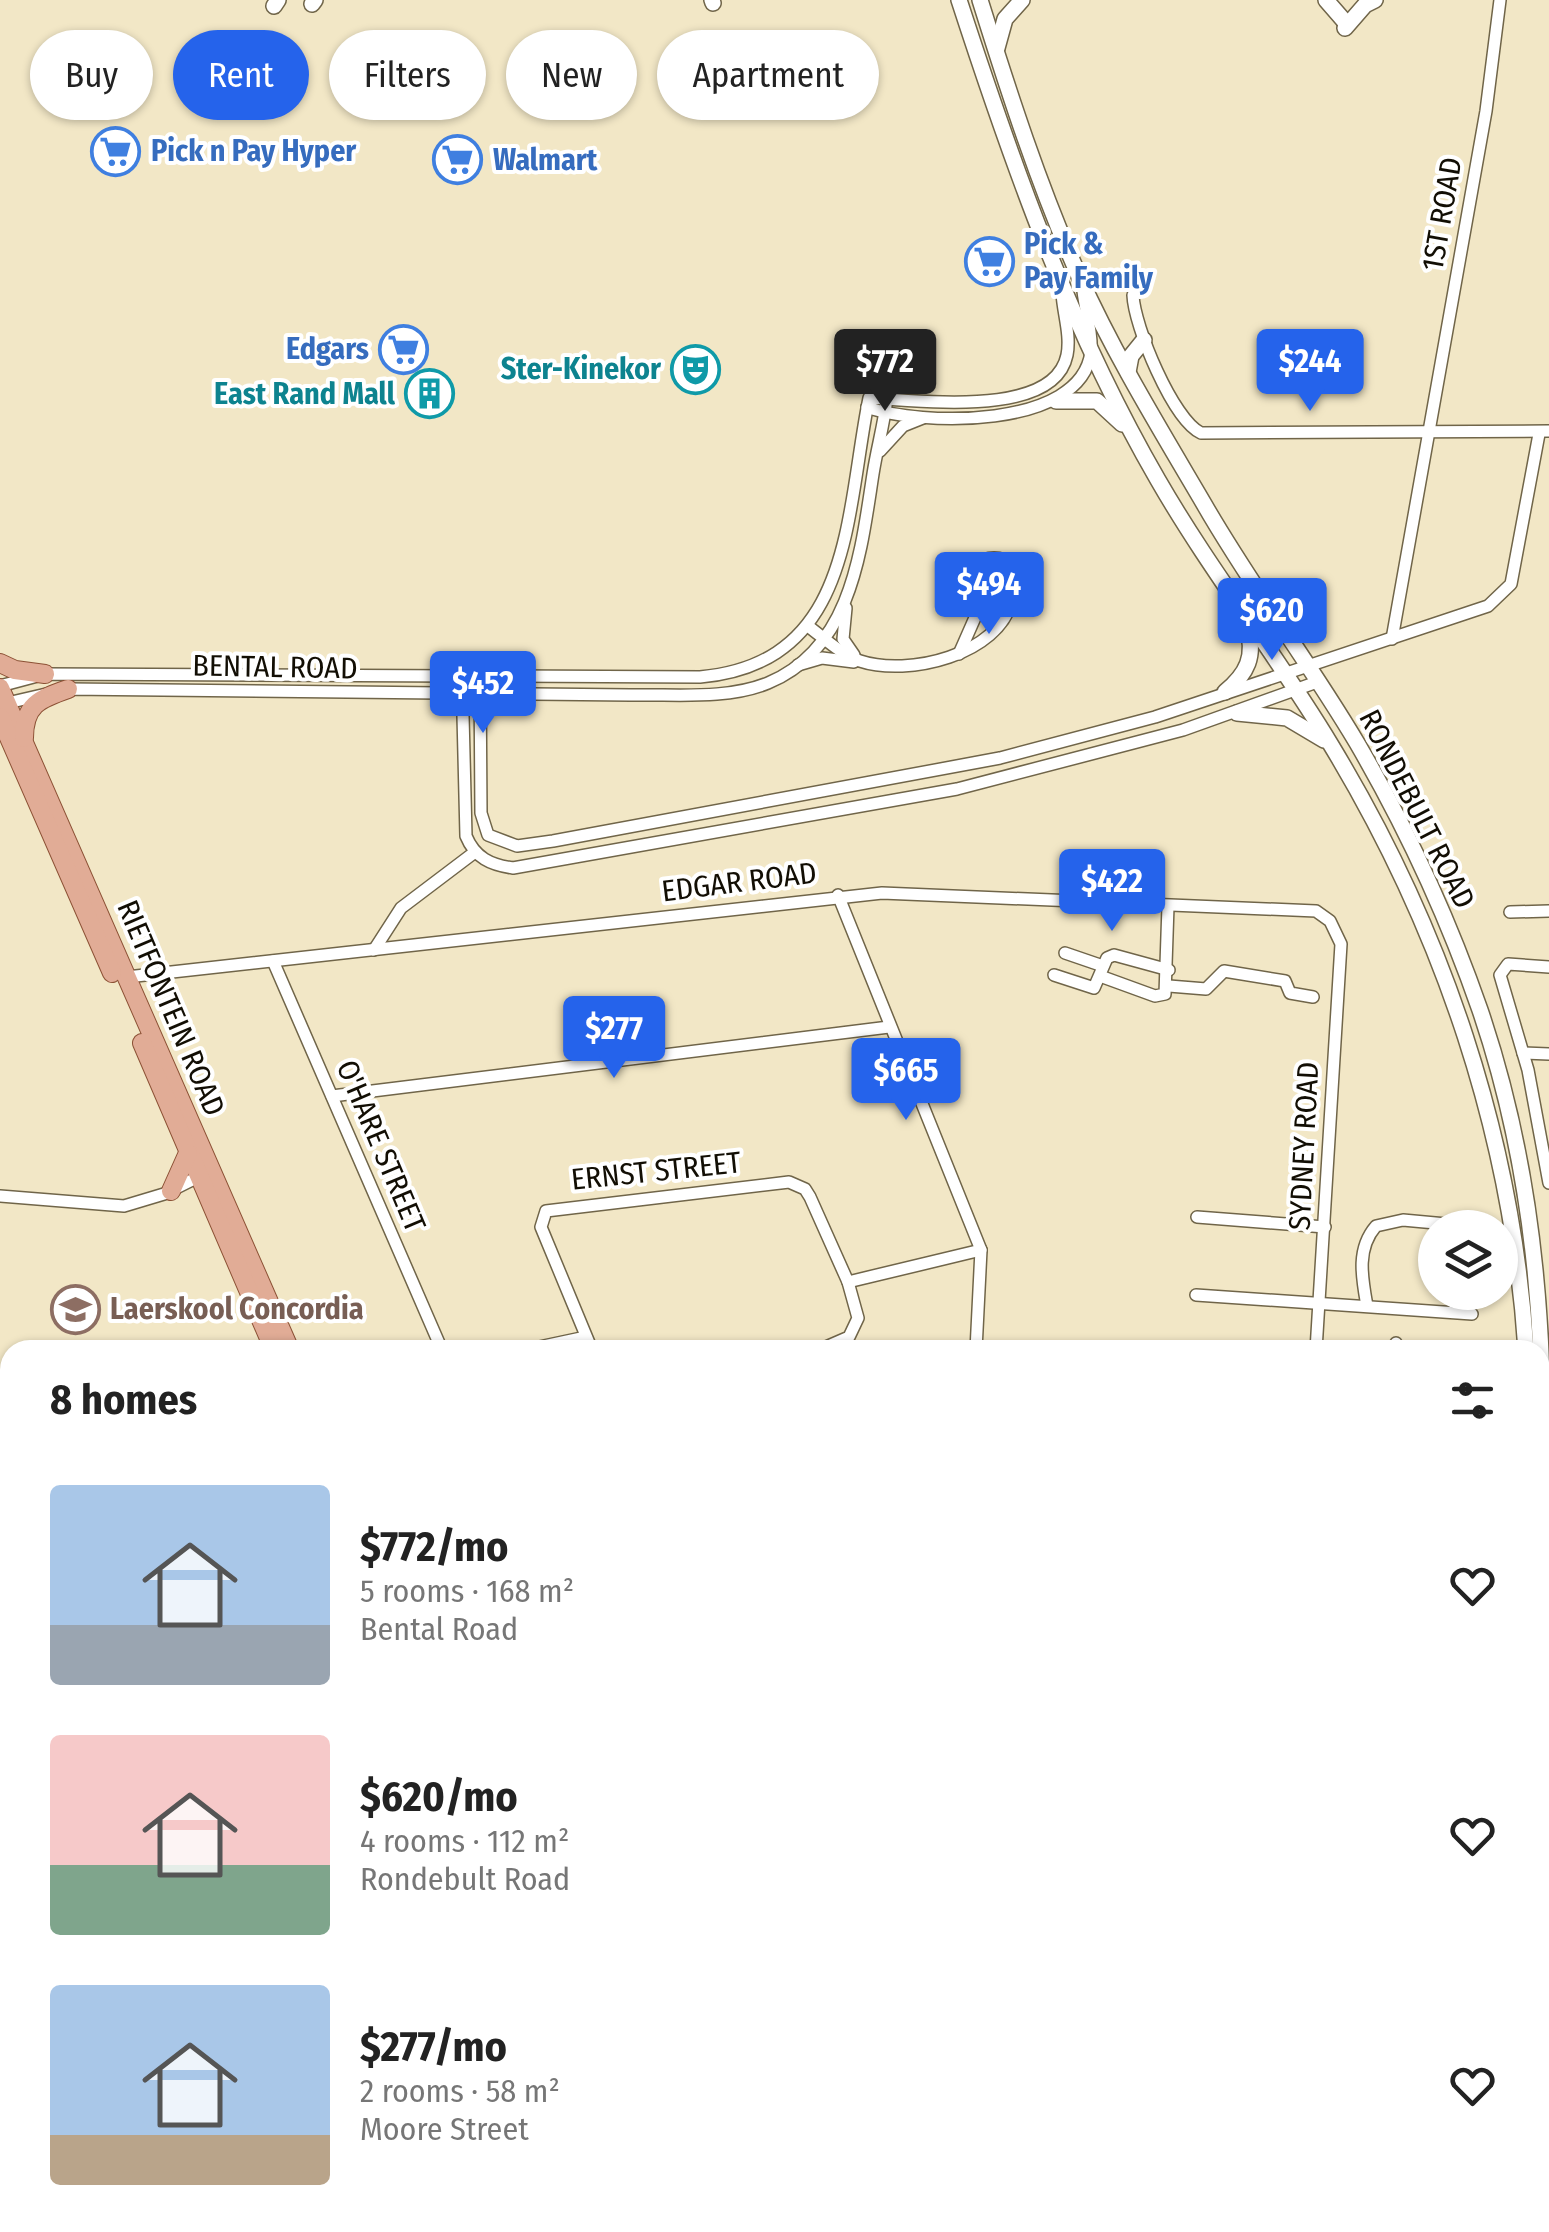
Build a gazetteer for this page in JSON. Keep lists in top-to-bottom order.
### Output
{
  "streets": {
    "main road": ["RONDEBULT ROAD", "RIETFONTEIN ROAD"],
    "street": [
      "1ST ROAD",
      "BENTAL ROAD",
      "EDGAR ROAD",
      "O'HARE STREET",
      "SYDNEY ROAD",
      "ERNST STREET"
    ]
  },
  "crossings": [
    ["BENTAL ROAD", "RIETFONTEIN ROAD"],
    ["EDGAR ROAD", "RIETFONTEIN ROAD"],
    ["EDGAR ROAD", "O'HARE STREET"],
    ["EDGAR ROAD", "SYDNEY ROAD"]
  ],
  "places": {
    "supermarket": [
      "Pick n Pay Hyper",
      "Walmart",
      "Pick & Pay Family",
      "Edgars"
    ],
    "theatre": ["Ster-Kinekor"],
    "building": ["East Rand Mall"],
    "school or university": ["Laerskool Concordia"]
  },
  "page": {
    "chip": [
      "Buy",
      "Rent",
      "Filters",
      "New",
      "Apartment"
    ],
    "price": [
      "$772",
      "$244",
      "$494",
      "$620",
      "$452",
      "$422",
      "$277",
      "$665"
    ],
    "heading": "8 homes",
    "list": [
      {
        "name": "$772/mo",
        "note": "5 rooms · 168 m² · Bental Road"
      },
      {
        "name": "$620/mo",
        "note": "4 rooms · 112 m² · Rondebult Road"
      },
      {
        "name": "$277/mo",
        "note": "2 rooms · 58 m² · Moore Street"
      }
    ]
  }
}
